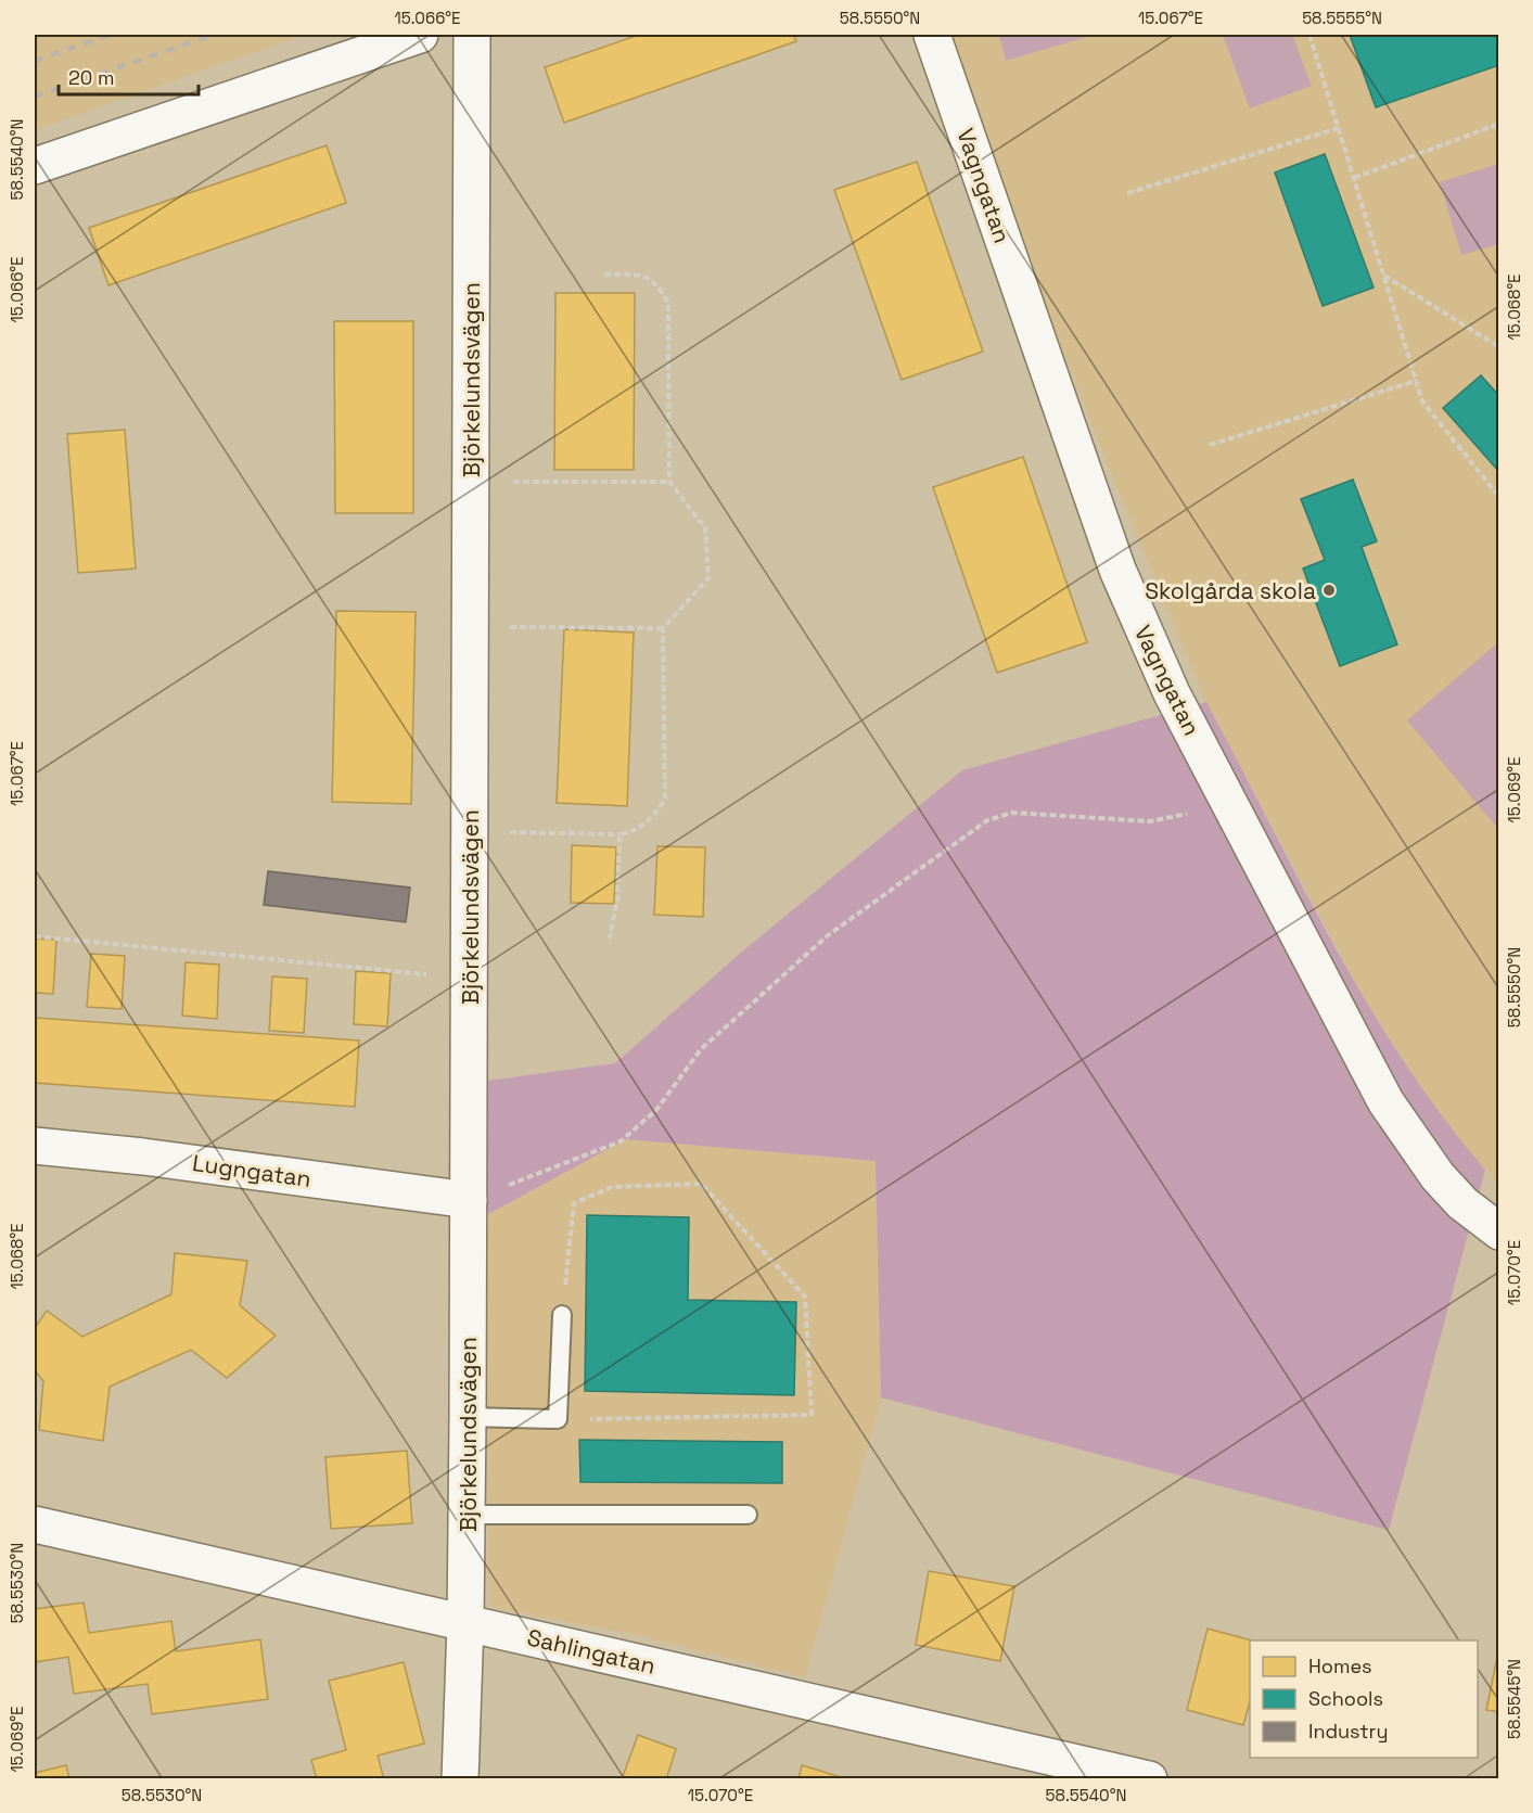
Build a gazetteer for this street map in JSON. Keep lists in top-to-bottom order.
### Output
{
  "streets": {
    "street": [
      "Vagngatan",
      "Björkelundsvägen",
      "Lugngatan",
      "Sahlingatan"
    ]
  },
  "crossings": [
    ["Björkelundsvägen", "Lugngatan"],
    ["Björkelundsvägen", "Sahlingatan"]
  ],
  "places": ["Skolgårda skola"],
  "legend": ["Homes", "Schools", "Industry"],
  "scale_bar": "20 m",
  "coordinates": [
    "15.066°E",
    "58.5550°N",
    "15.067°E",
    "58.5555°N",
    "58.5540°N",
    "15.068°E",
    "15.069°E",
    "15.070°E",
    "58.5530°N",
    "58.5545°N"
  ]
}
